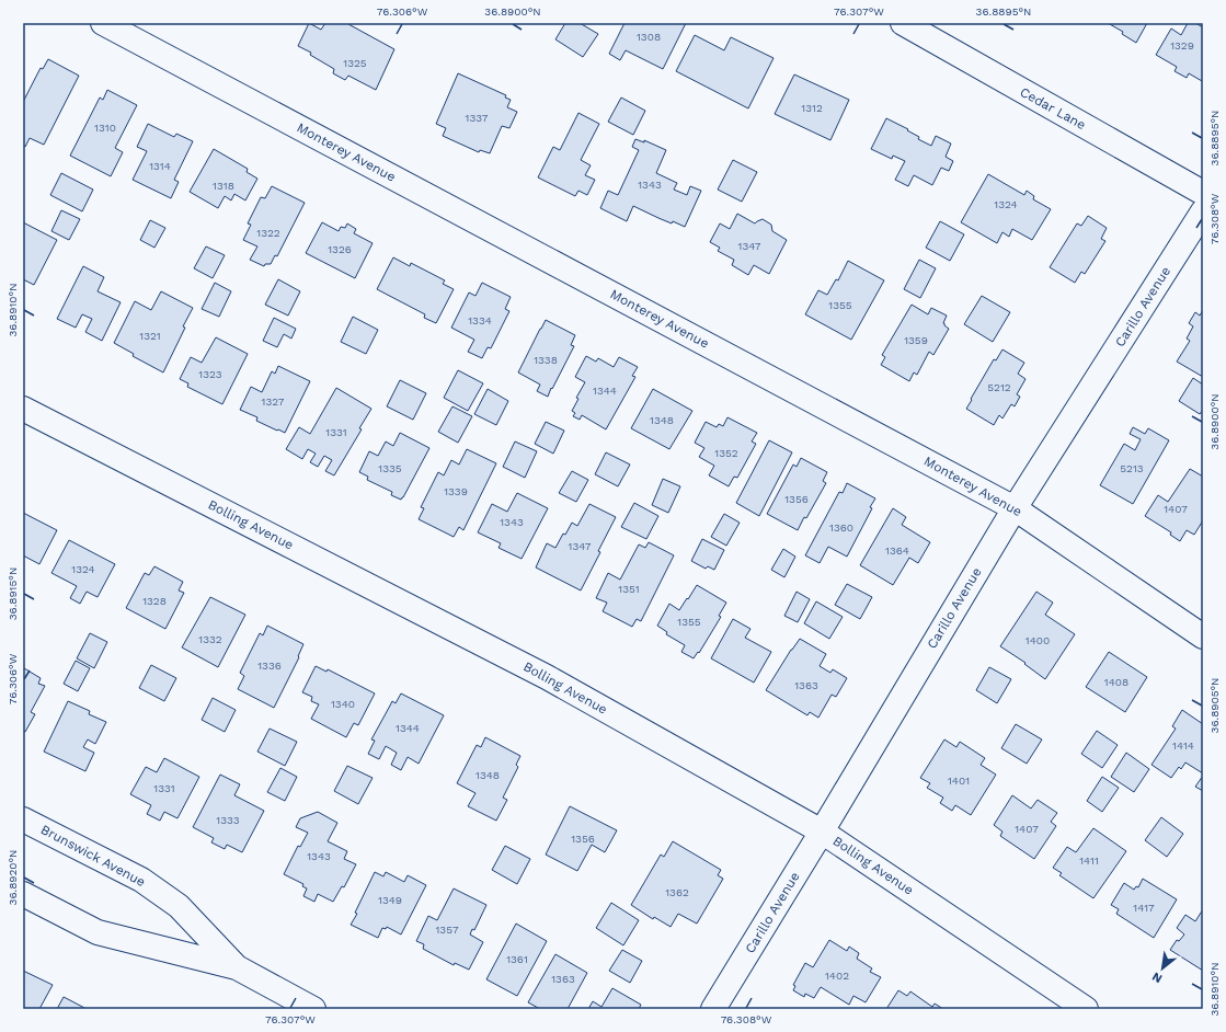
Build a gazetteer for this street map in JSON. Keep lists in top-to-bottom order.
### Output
{
  "streets": {
    "street": [
      "Cedar Lane",
      "Monterey Avenue",
      "Carillo Avenue",
      "Bolling Avenue",
      "Brunswick Avenue"
    ]
  },
  "crossings": [
    ["Monterey Avenue", "Carillo Avenue"],
    ["Carillo Avenue", "Bolling Avenue"]
  ],
  "house_numbers": [
    "1308",
    "1329",
    "1325",
    "1312",
    "1337",
    "1310",
    "1314",
    "1343",
    "1318",
    "1324",
    "1322",
    "1347",
    "1326",
    "1355",
    "1334",
    "1321",
    "1359",
    "1338",
    "1323",
    "5212",
    "1344",
    "1327",
    "1348",
    "1331",
    "1352",
    "1335",
    "5213",
    "1339",
    "1356",
    "1407",
    "1343",
    "1360",
    "1347",
    "1364",
    "1324",
    "1351",
    "1328",
    "1355",
    "1332",
    "1400",
    "1336",
    "1408",
    "1363",
    "1340",
    "1344",
    "1414",
    "1348",
    "1401",
    "1331",
    "1333",
    "1407",
    "1356",
    "1343",
    "1411",
    "1362",
    "1349",
    "1417",
    "1357",
    "1361",
    "1402",
    "1363"
  ],
  "north": "bottom left",
  "coordinates": [
    "76.306°W",
    "36.8900°N",
    "76.307°W",
    "36.8895°N",
    "76.308°W",
    "36.8910°N",
    "36.8915°N",
    "36.8905°N",
    "36.8920°N"
  ]
}
